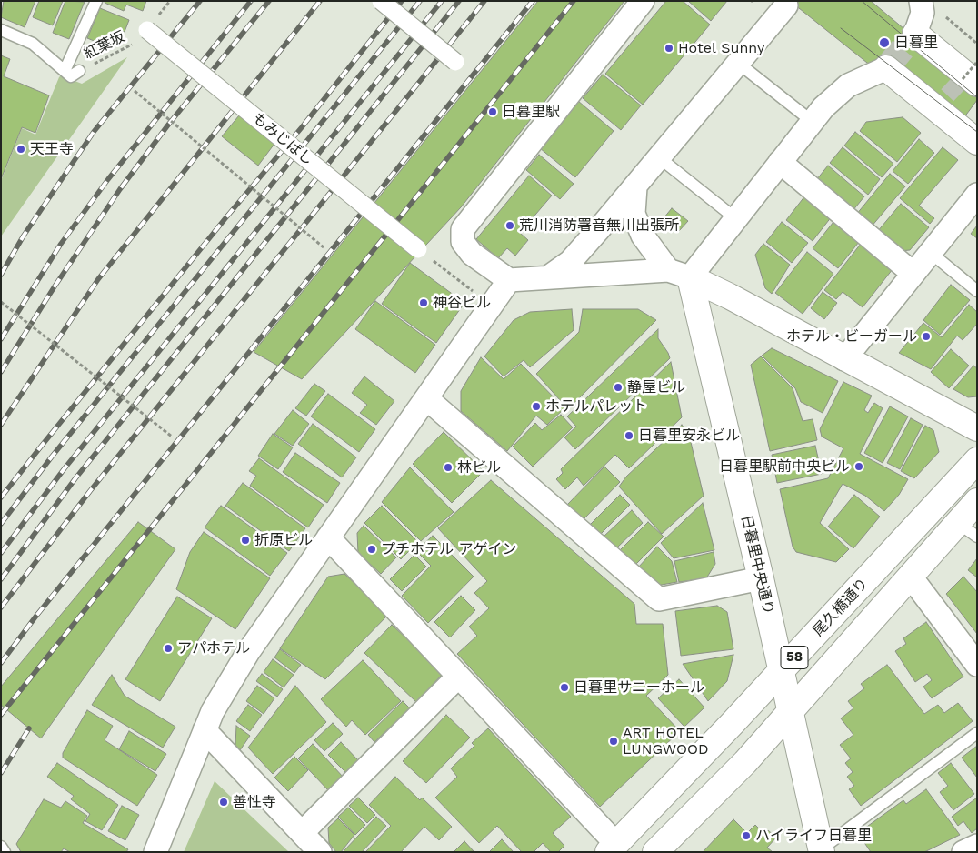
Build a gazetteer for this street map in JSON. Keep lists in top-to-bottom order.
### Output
{
  "streets": {
    "street": [
      "もみじばし",
      "日暮里中央通り",
      "尾久橋通り",
      "58"
    ],
    "path": ["紅葉坂"]
  },
  "crossings": [
    ["紅葉坂", "もみじばし"],
    ["日暮里中央通り", "尾久橋通り"]
  ],
  "places": [
    "日暮里",
    "Hotel Sunny",
    "日暮里駅",
    "天王寺",
    "荒川消防署音無川出張所",
    "神谷ビル",
    "ホテル・ビーガール",
    "静屋ビル",
    "ホテルパレット",
    "日暮里安永ビル",
    "日暮里駅前中央ビル",
    "林ビル",
    "折原ビル",
    "プチホテル アゲイン",
    "アパホテル",
    "日暮里サニーホール",
    "ART HOTEL LUNGWOOD",
    "善性寺",
    "ハイライフ日暮里"
  ]
}
